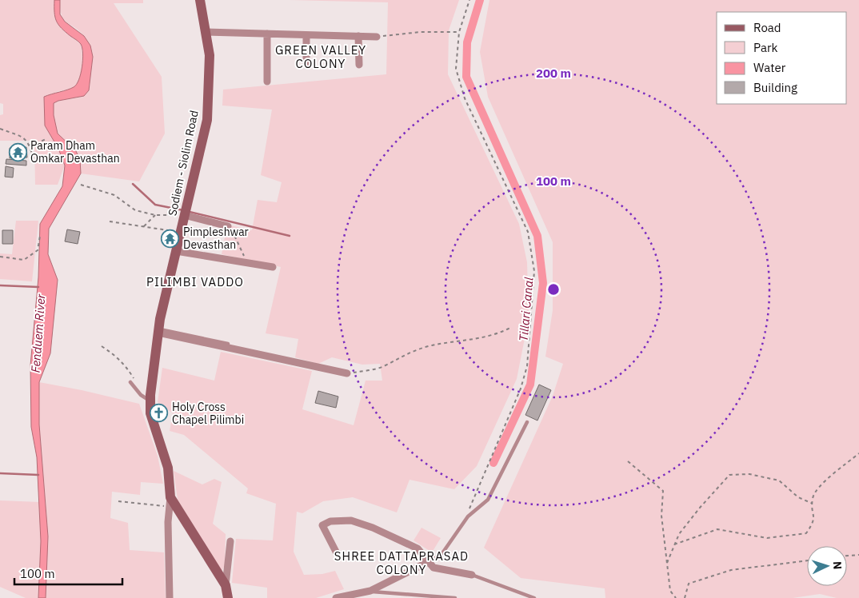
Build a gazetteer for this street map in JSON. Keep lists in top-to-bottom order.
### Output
{
  "streets": {
    "main road": ["Sodiem - Siolim Road"]
  },
  "districts": ["GREEN VALLEY COLONY", "PILIMBI VADDO", "SHREE DATTAPRASAD COLONY"],
  "water": ["Tillari Canal", "Fenduem River"],
  "places": {
    "temple": ["Param Dham Omkar Devasthan", "Pimpleshwar Devasthan"],
    "church": ["Holy Cross Chapel Pilimbi"]
  },
  "legend": [
    "Road",
    "Park",
    "Water",
    "Building"
  ],
  "scale_bar": "100 m",
  "north": "right",
  "rings": ["200 m", "100 m"]
}
